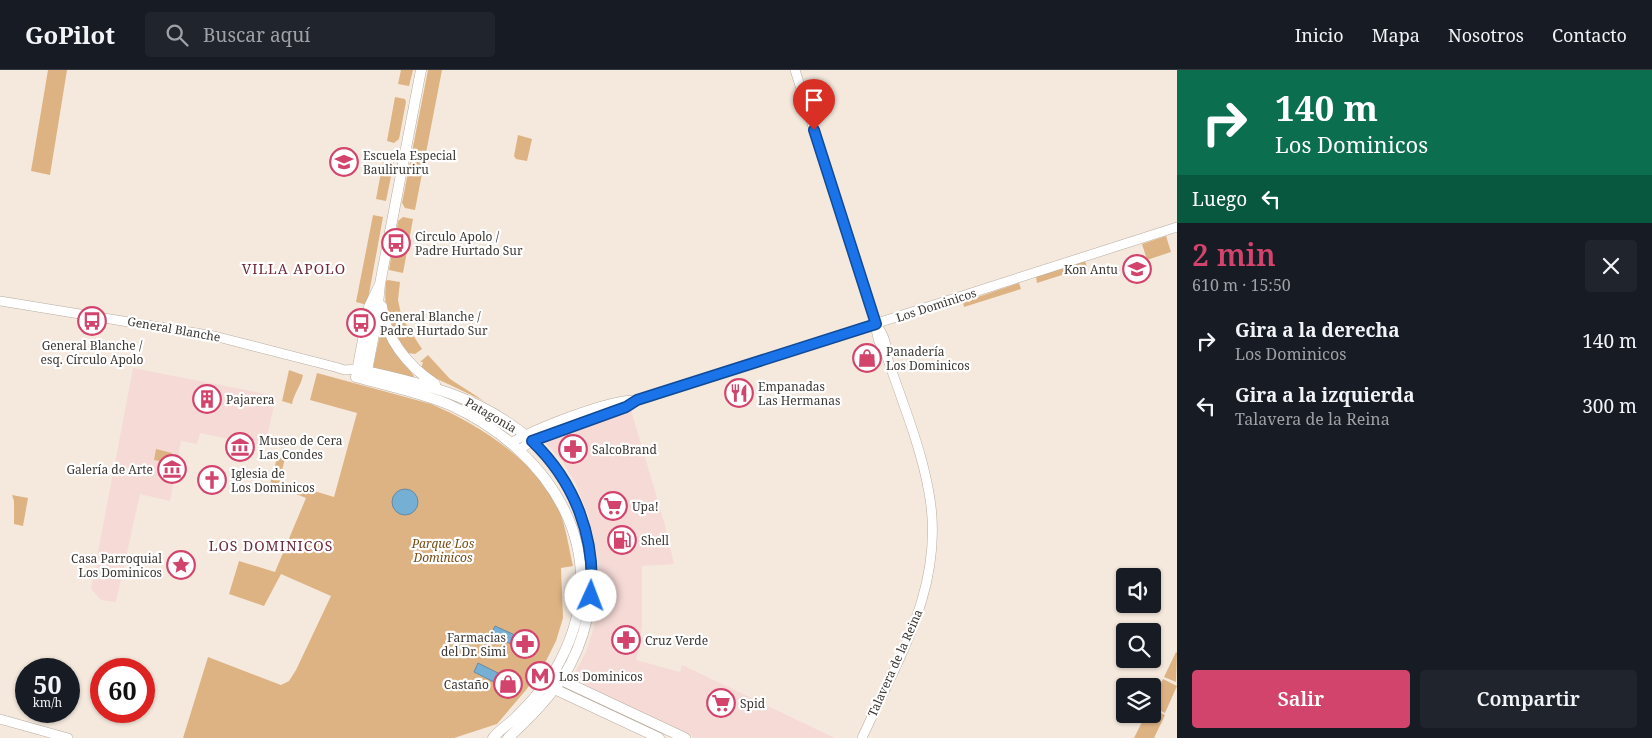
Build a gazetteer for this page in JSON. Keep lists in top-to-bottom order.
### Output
{
  "streets": {
    "main road": ["Patagonia"],
    "street": ["Los Dominicos", "General Blanche", "Talavera de la Reina"]
  },
  "crossings": [
    ["Los Dominicos", "Patagonia"],
    ["Los Dominicos", "Talavera de la Reina"],
    ["General Blanche", "Patagonia"]
  ],
  "districts": ["VILLA APOLO", "LOS DOMINICOS"],
  "parks": ["Parque Los Dominicos"],
  "places": {
    "school or university": ["Escuela Especial Bauliruriru", "Kon Antu"],
    "bus stop": ["Circulo Apolo / Padre Hurtado Sur", "General Blanche / esq. Círculo Apolo", "General Blanche / Padre Hurtado Sur"],
    "shop": ["Panadería Los Dominicos", "Castaño"],
    "restaurant": ["Empanadas Las Hermanas"],
    "building": ["Pajarera"],
    "museum": ["Museo de Cera Las Condes", "Galería de Arte"],
    "pharmacy": ["SalcoBrand", "Cruz Verde", "Farmacias del Dr. Simi"],
    "church": ["Iglesia de Los Dominicos"],
    "supermarket": ["Upa!", "Spid"],
    "fuel station": ["Shell"],
    "place": ["Casa Parroquial Los Dominicos"],
    "metro station": ["Los Dominicos"]
  },
  "page": {
    "header": "GoPilot",
    "search": "Buscar aquí",
    "nav": [
      "Inicio",
      "Mapa",
      "Nosotros",
      "Contacto"
    ],
    "turn": ["140 m", "Los Dominicos"],
    "then": "Luego",
    "heading": ["2 min", "610 m · 15:50"],
    "list": [
      {
        "name": "Gira a la derecha",
        "note": "Los Dominicos",
        "value": "140 m"
      },
      {
        "name": "Gira a la izquierda",
        "note": "Talavera de la Reina",
        "value": "300 m"
      }
    ],
    "speed": "50 km/h",
    "limit": "60",
    "buttons": ["Salir", "Compartir"]
  }
}
